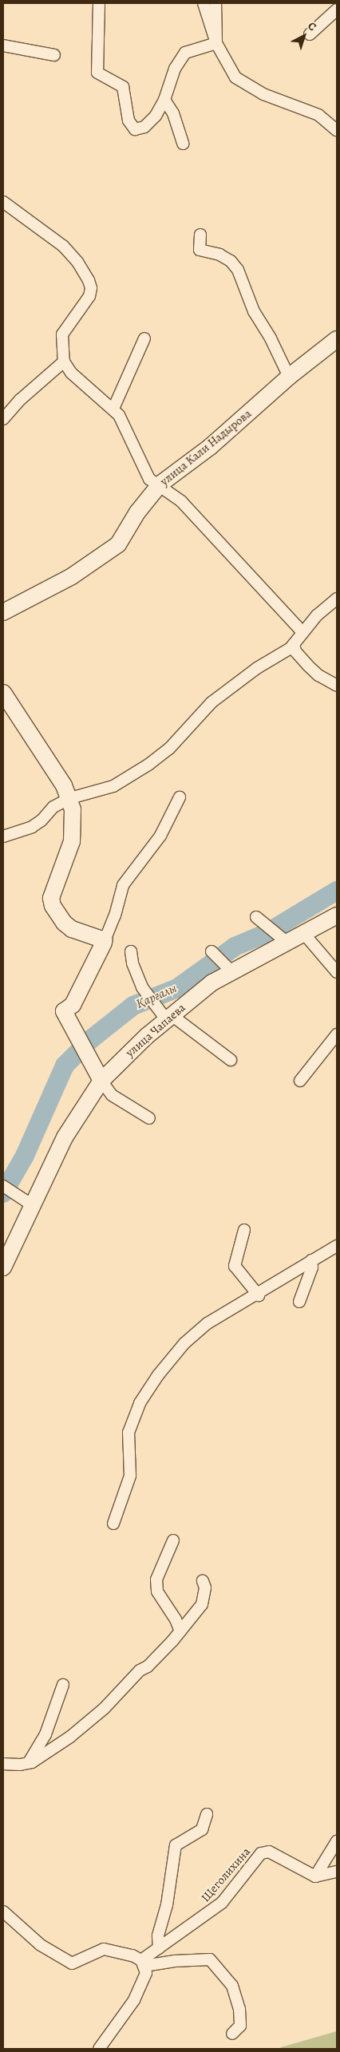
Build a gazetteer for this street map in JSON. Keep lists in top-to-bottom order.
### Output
{
  "streets": {
    "street": ["улица Кали Надырова", "улица Чапаева", "Щеголихина"]
  },
  "water": ["Қарғалы"],
  "north": "top right"
}
